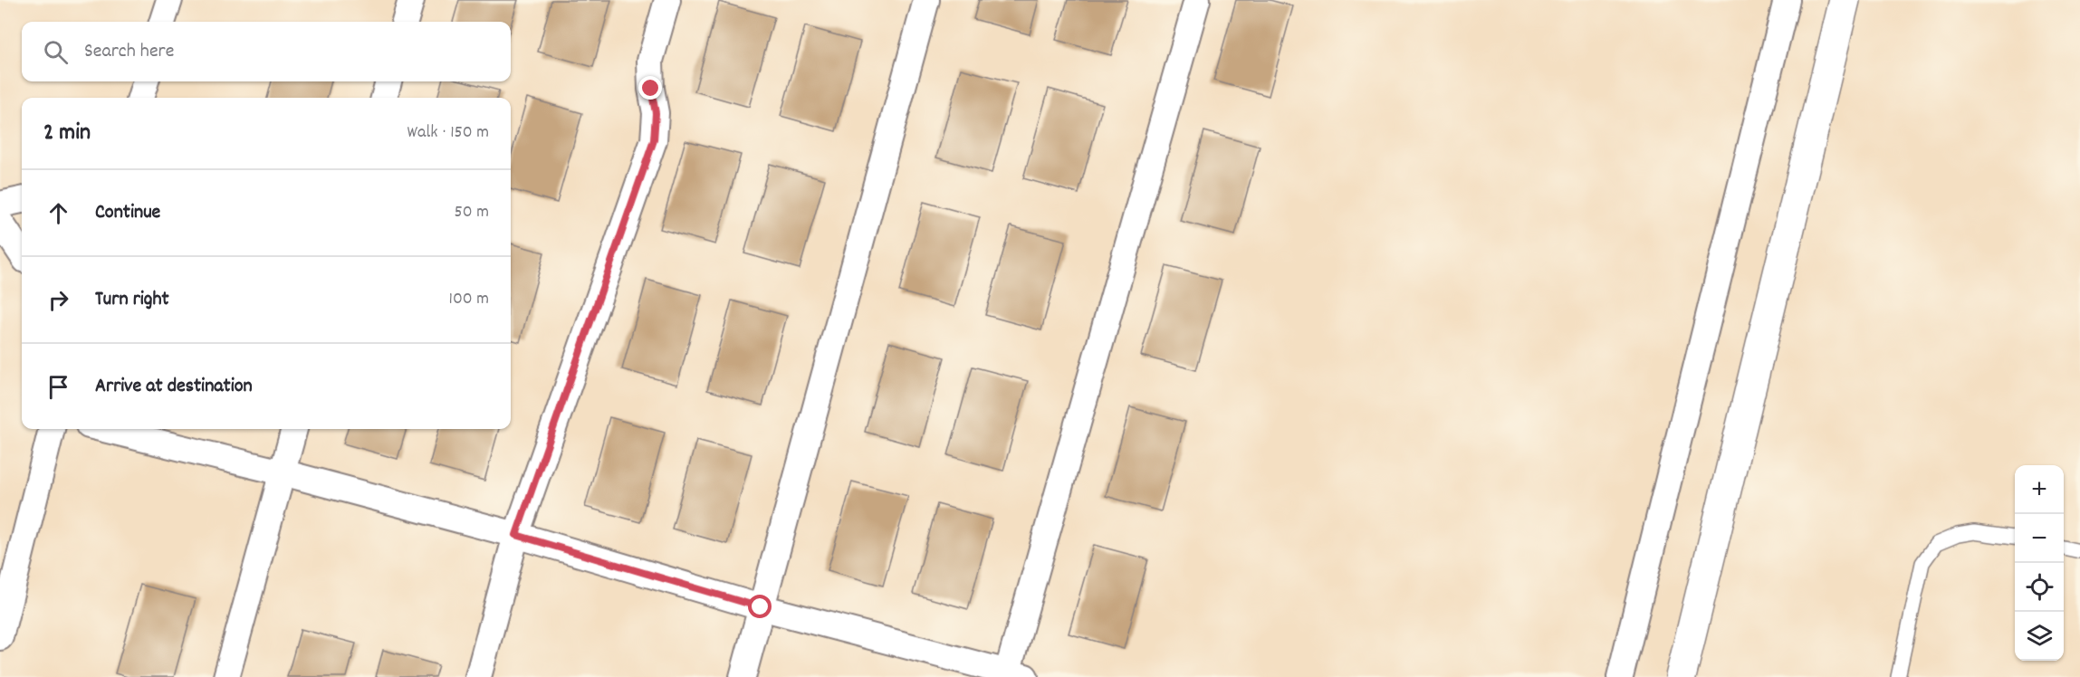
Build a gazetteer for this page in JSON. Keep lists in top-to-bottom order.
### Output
{
  "page": {
    "search": "Search here",
    "heading": ["2 min", "Walk · 150 m"],
    "list": [
      ["Continue", "50 m"],
      ["Turn right", "100 m"],
      "Arrive at destination"
    ],
    "map_buttons": ["+", "−"]
  }
}
